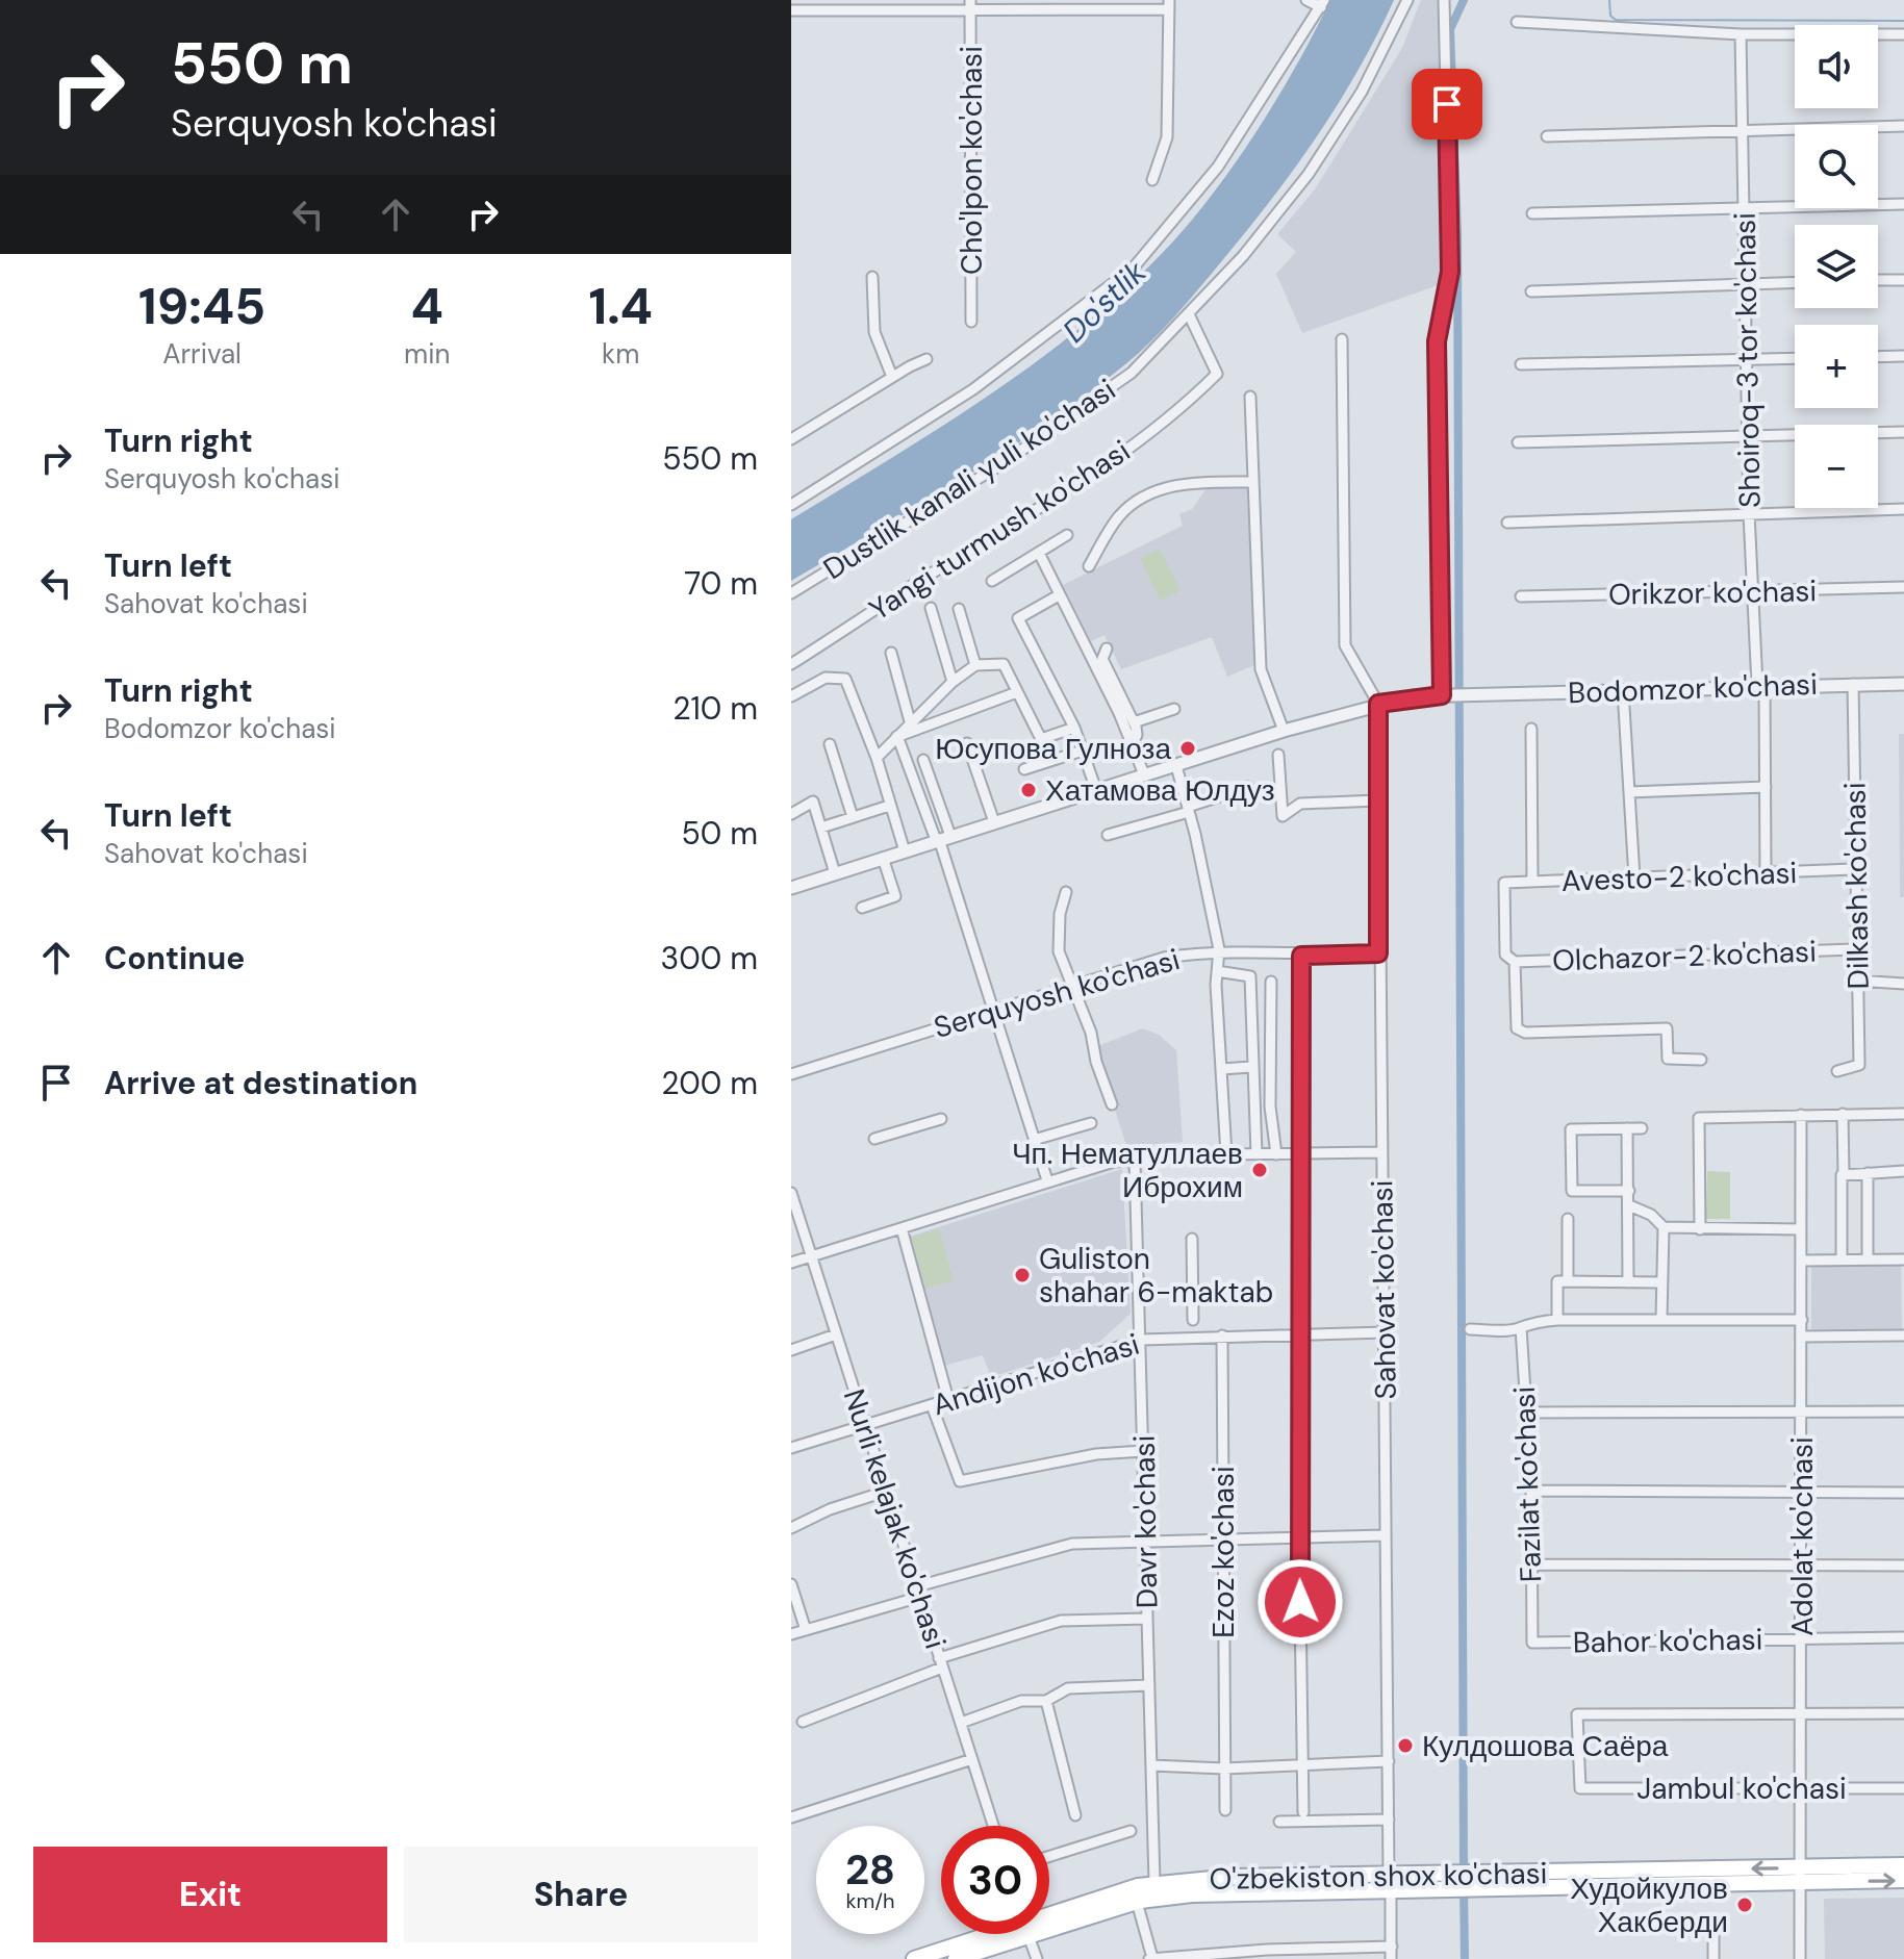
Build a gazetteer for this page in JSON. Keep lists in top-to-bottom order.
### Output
{
  "streets": {
    "main road": ["O'zbekiston shox ko'chasi"],
    "street": [
      "Cho'lpon ko'chasi",
      "Shoiroq-3 tor ko'chasi",
      "Dustlik kanali yuli ko'chasi",
      "Yangi turmush ko'chasi",
      "Orikzor ko'chasi",
      "Bodomzor ko'chasi",
      "Avesto-2 ko'chasi",
      "Dilkash ko'chasi",
      "Olchazor-2 ko'chasi",
      "Serquyosh ko'chasi",
      "Sahovat ko'chasi",
      "Andijon ko'chasi",
      "Fazilat ko'chasi",
      "Nurli kelajak ko'chasi",
      "Davr ko'chasi",
      "Adolat ko'chasi",
      "Ezoz ko'chasi",
      "Bahor ko'chasi",
      "Jambul ko'chasi"
    ]
  },
  "crossings": [
    ["Shoiroq-3 tor ko'chasi", "Orikzor ko'chasi"],
    ["Shoiroq-3 tor ko'chasi", "Bodomzor ko'chasi"],
    ["Shoiroq-3 tor ko'chasi", "Avesto-2 ko'chasi"],
    ["Dustlik kanali yuli ko'chasi", "Yangi turmush ko'chasi"],
    ["Bodomzor ko'chasi", "Dilkash ko'chasi"],
    ["Avesto-2 ko'chasi", "Dilkash ko'chasi"],
    ["Avesto-2 ko'chasi", "Olchazor-2 ko'chasi"],
    ["Dilkash ko'chasi", "Olchazor-2 ko'chasi"],
    ["Serquyosh ko'chasi", "Sahovat ko'chasi"],
    ["Sahovat ko'chasi", "Andijon ko'chasi"],
    ["Sahovat ko'chasi", "O'zbekiston shox ko'chasi"],
    ["Andijon ko'chasi", "Nurli kelajak ko'chasi"],
    ["Andijon ko'chasi", "Davr ko'chasi"],
    ["Andijon ko'chasi", "Ezoz ko'chasi"],
    ["Fazilat ko'chasi", "Bahor ko'chasi"],
    ["Davr ko'chasi", "O'zbekiston shox ko'chasi"],
    ["Adolat ko'chasi", "Bahor ko'chasi"],
    ["Adolat ko'chasi", "Jambul ko'chasi"],
    ["Adolat ko'chasi", "O'zbekiston shox ko'chasi"]
  ],
  "water": ["Do'stlik"],
  "places": [
    "Юсупова Гулноза",
    "Хатамова Юлдуз",
    "Чп. Нематуллаев Иброхим",
    "Guliston shahar 6-maktab",
    "Кулдошова Саёра",
    "Худойкулов Хакберди"
  ],
  "page": {
    "turn": ["550 m", "Serquyosh ko'chasi"],
    "map_buttons": ["+", "−"],
    "eta": [
      "19:45",
      "Arrival",
      "4",
      "min",
      "1.4",
      "km"
    ],
    "list": [
      {
        "name": "Turn right",
        "note": "Serquyosh ko'chasi",
        "value": "550 m"
      },
      {
        "name": "Turn left",
        "note": "Sahovat ko'chasi",
        "value": "70 m"
      },
      {
        "name": "Turn right",
        "note": "Bodomzor ko'chasi",
        "value": "210 m"
      },
      {
        "name": "Turn left",
        "note": "Sahovat ko'chasi",
        "value": "50 m"
      },
      {
        "name": "Continue",
        "value": "300 m"
      },
      {
        "name": "Arrive at destination",
        "value": "200 m"
      }
    ],
    "speed": "28 km/h",
    "limit": "30",
    "buttons": ["Exit", "Share"]
  }
}
